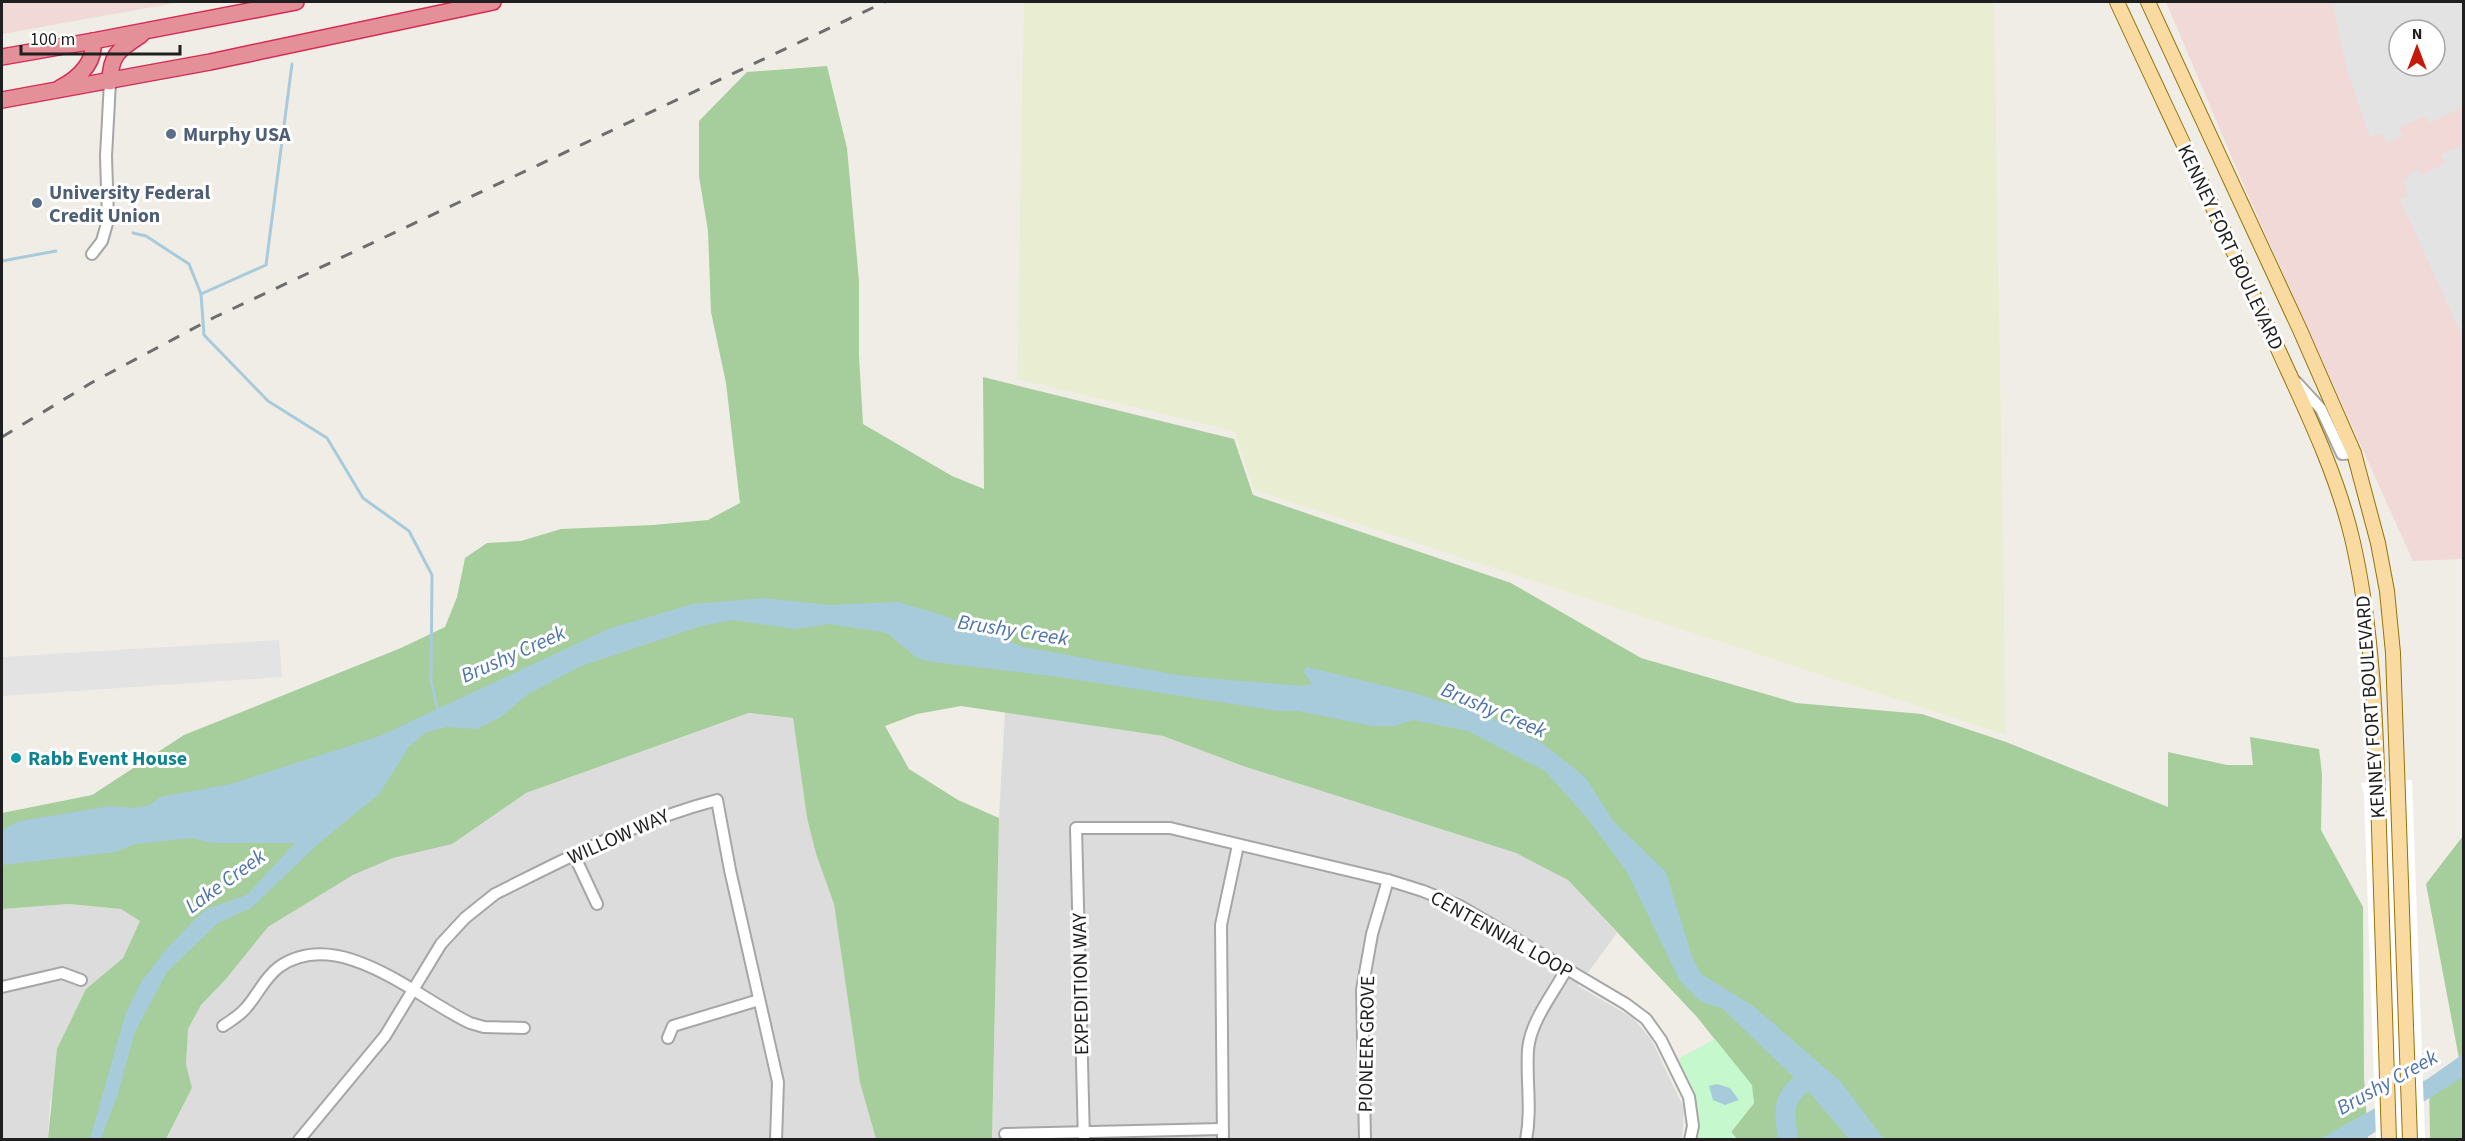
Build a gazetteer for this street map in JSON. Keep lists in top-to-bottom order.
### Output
{
  "streets": {
    "main road": ["KENNEY FORT BOULEVARD"],
    "street": [
      "WILLOW WAY",
      "CENTENNIAL LOOP",
      "EXPEDITION WAY",
      "PIONEER GROVE"
    ]
  },
  "crossings": [
    ["CENTENNIAL LOOP", "EXPEDITION WAY"],
    ["CENTENNIAL LOOP", "PIONEER GROVE"]
  ],
  "water": ["Brushy Creek", "Lake Creek"],
  "places": ["Murphy USA", "University Federal Credit Union", "Rabb Event House"],
  "scale_bar": "100 m",
  "north": "top"
}
